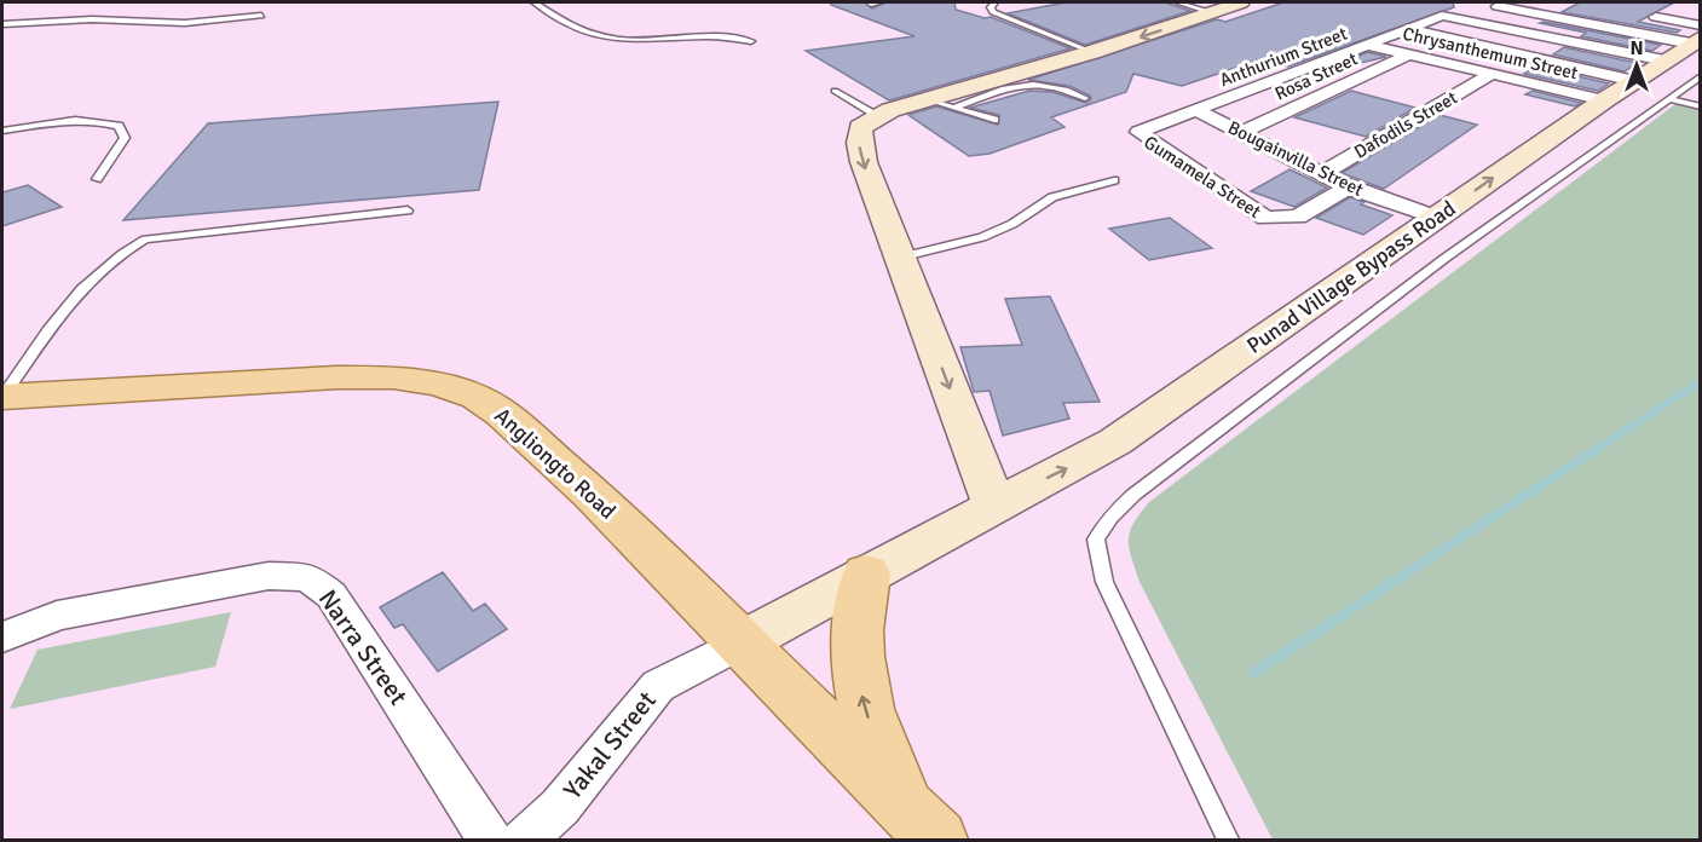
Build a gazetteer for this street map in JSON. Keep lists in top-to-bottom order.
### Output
{
  "streets": {
    "main road": ["Punad Village Bypass Road", "Angliongto Road"],
    "street": [
      "Chrysanthemum Street",
      "Anthurium Street",
      "Rosa Street",
      "Dafodils Street",
      "Bougainvilla Street",
      "Gumamela Street",
      "Narra Street",
      "Yakal Street"
    ]
  },
  "crossings": [
    ["Chrysanthemum Street", "Anthurium Street"],
    ["Chrysanthemum Street", "Rosa Street"],
    ["Chrysanthemum Street", "Dafodils Street"],
    ["Chrysanthemum Street", "Punad Village Bypass Road"],
    ["Anthurium Street", "Bougainvilla Street"],
    ["Anthurium Street", "Gumamela Street"],
    ["Anthurium Street", "Punad Village Bypass Road"],
    ["Rosa Street", "Bougainvilla Street"],
    ["Dafodils Street", "Bougainvilla Street"],
    ["Bougainvilla Street", "Gumamela Street"],
    ["Bougainvilla Street", "Punad Village Bypass Road"],
    ["Punad Village Bypass Road", "Angliongto Road"],
    ["Punad Village Bypass Road", "Yakal Street"],
    ["Angliongto Road", "Yakal Street"]
  ],
  "north": "top"
}
